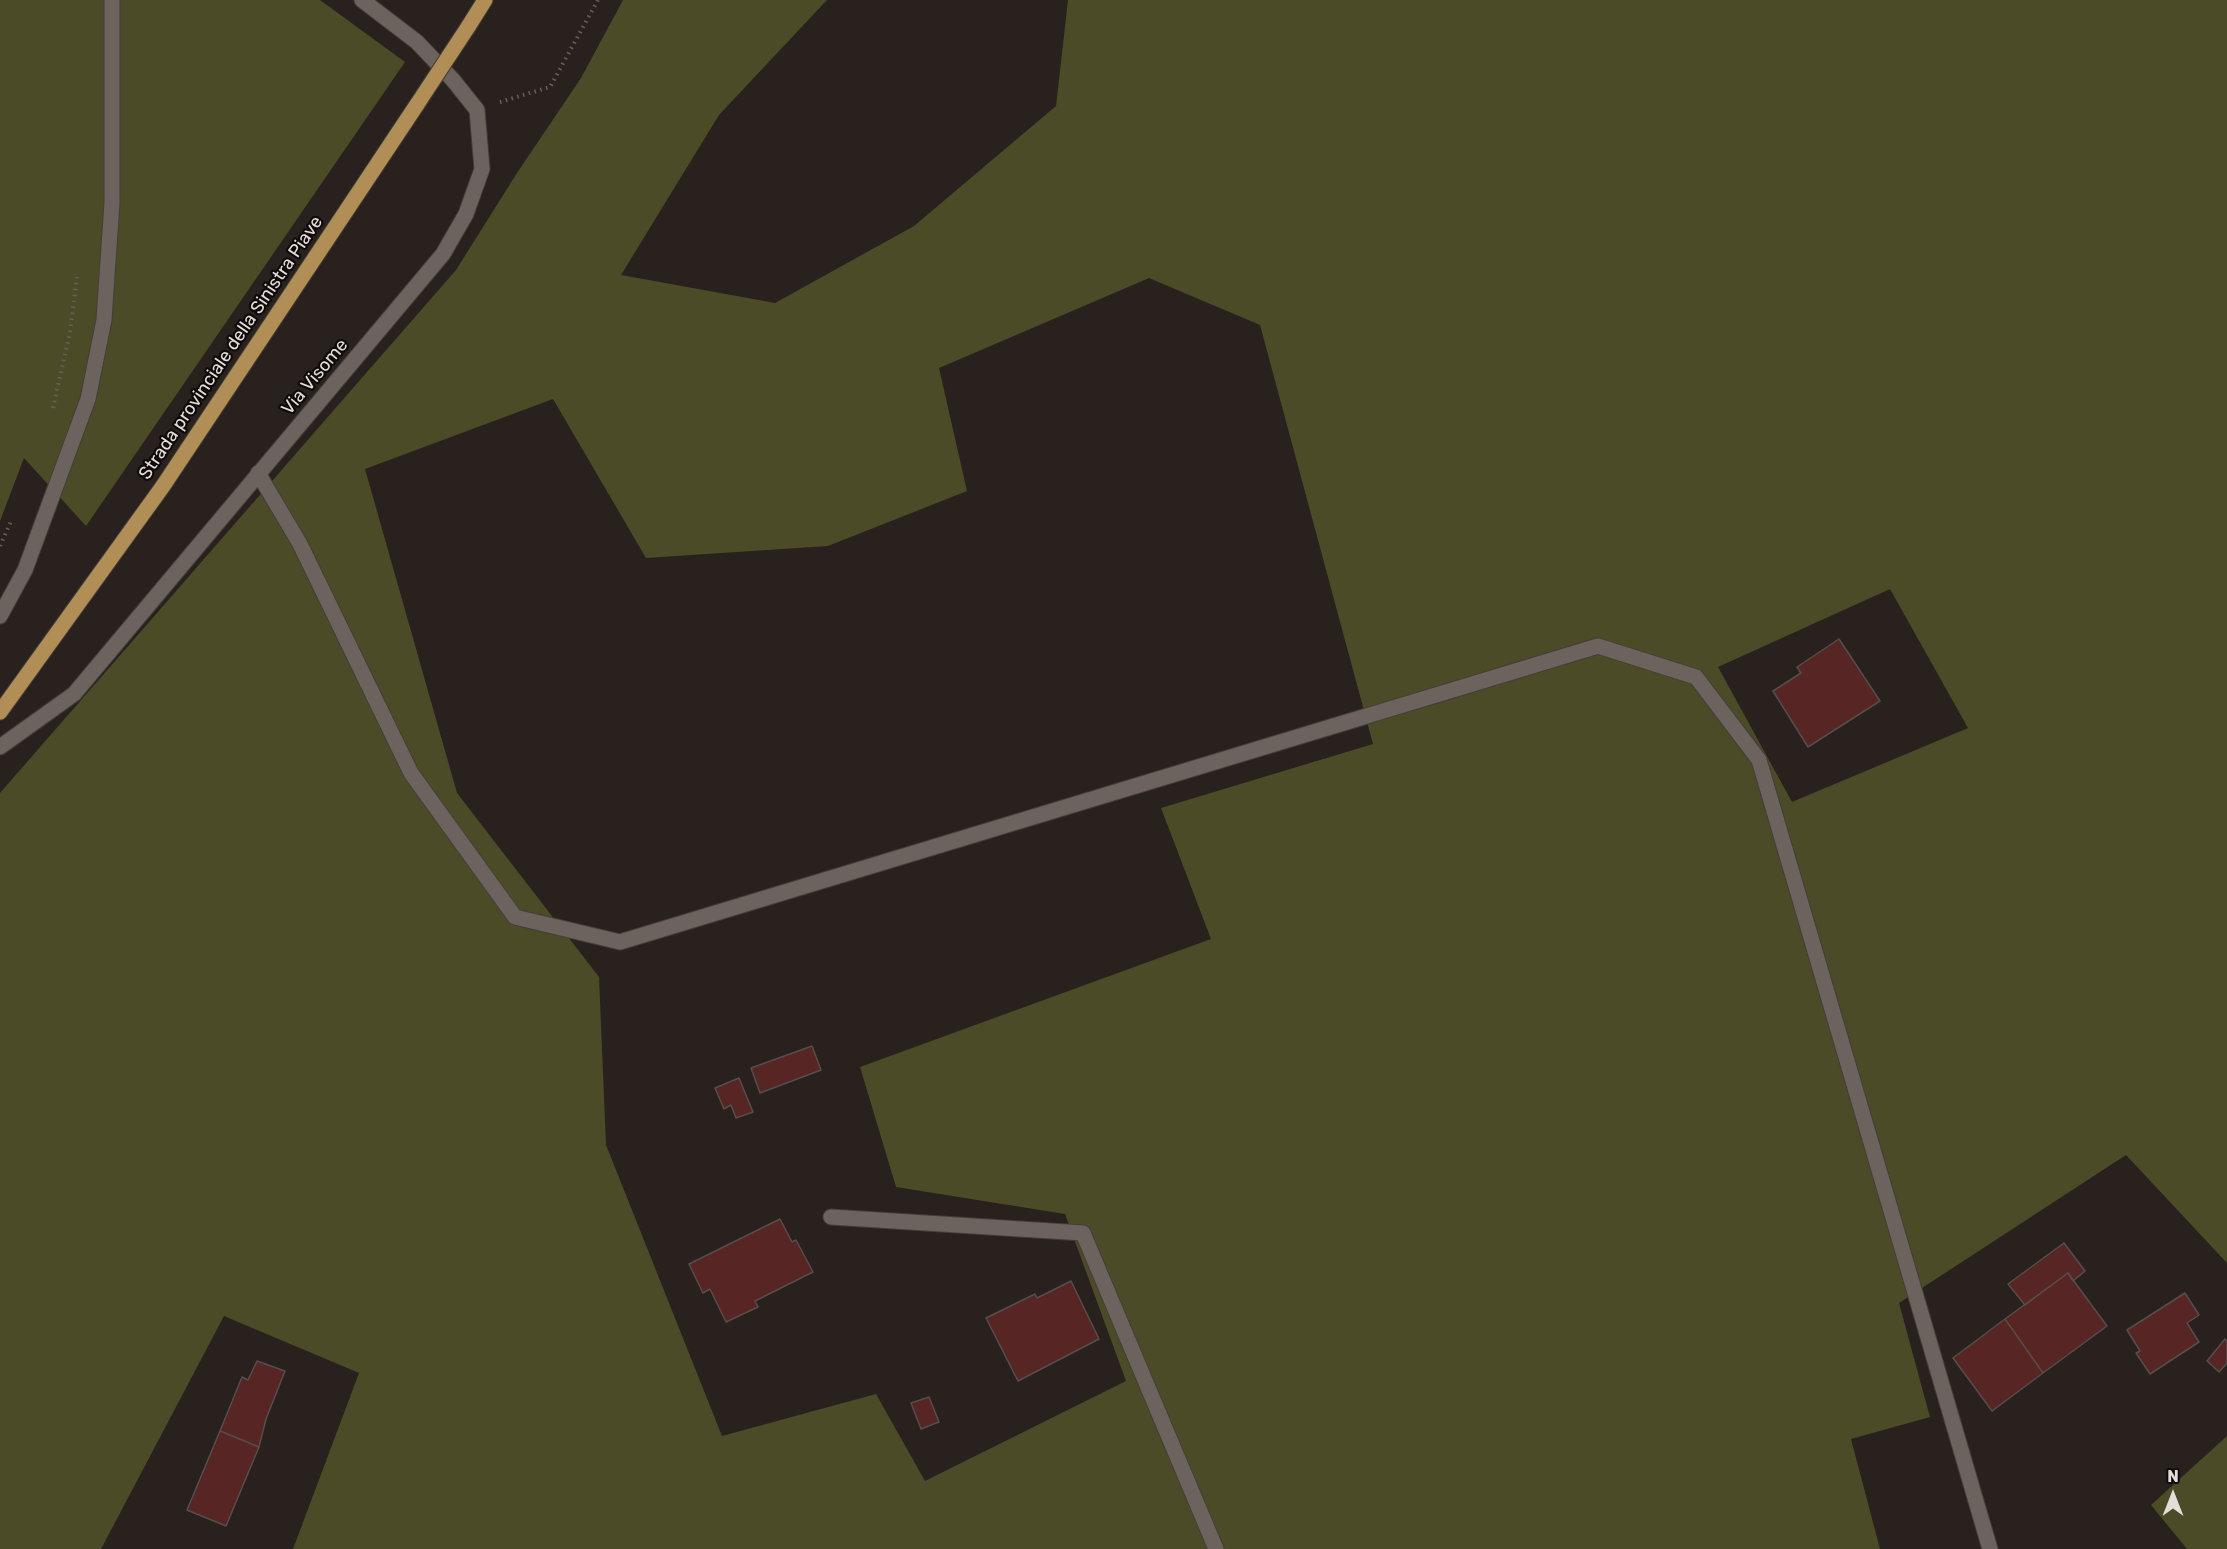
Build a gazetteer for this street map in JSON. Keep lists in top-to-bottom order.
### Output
{
  "streets": {
    "main road": ["Strada provinciale della Sinistra Piave"],
    "street": ["Via Visome"]
  },
  "north": "top"
}
